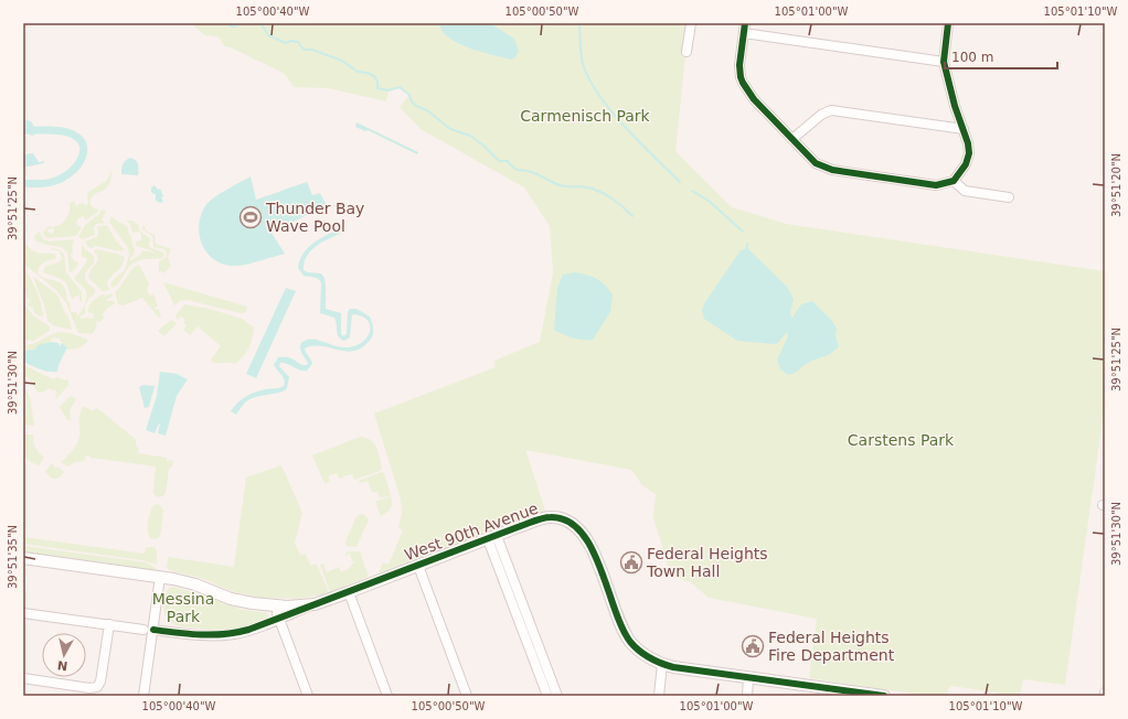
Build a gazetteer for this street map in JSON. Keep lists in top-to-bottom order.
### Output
{
  "streets": {
    "street": ["West 90th Avenue"]
  },
  "parks": ["Carmenisch Park", "Carstens Park", "Messina Park"],
  "places": {
    "sports": ["Thunder Bay Wave Pool"],
    "public building": ["Federal Heights Town Hall", "Federal Heights Fire Department"]
  },
  "scale_bar": "100 m",
  "north": "bottom",
  "coordinates": [
    "105°00'40\"W",
    "105°00'50\"W",
    "105°01'00\"W",
    "105°01'10\"W",
    "39°51'20\"N",
    "39°51'25\"N",
    "39°51'30\"N",
    "39°51'35\"N"
  ]
}
